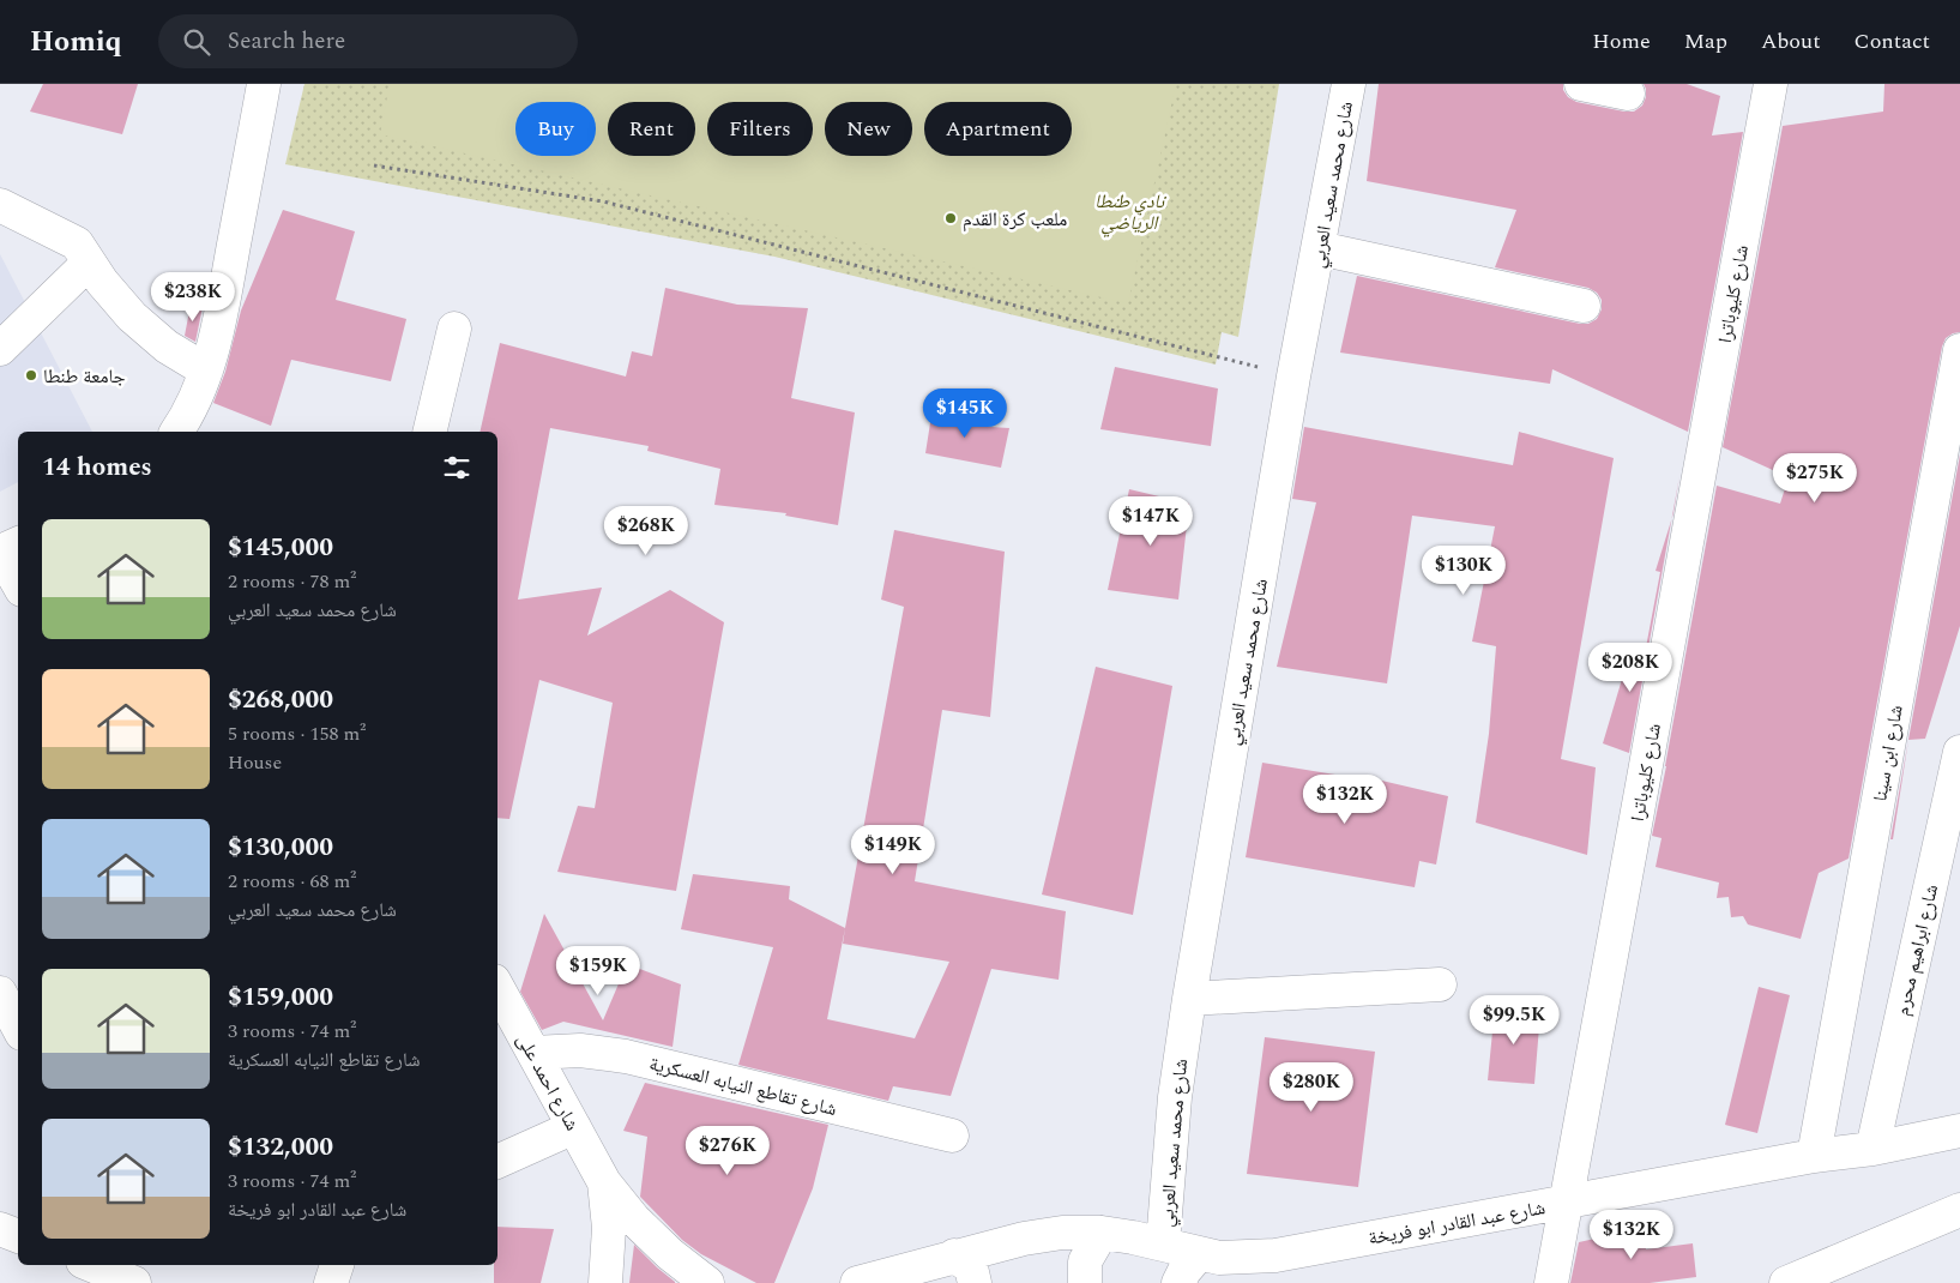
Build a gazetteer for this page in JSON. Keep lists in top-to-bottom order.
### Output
{
  "streets": {
    "street": [
      "شارع محمد سعيد العربي",
      "شارع كليوباترا",
      "شارع ابن سينا",
      "شارع ابراهيم محرم",
      "شارع احمد على",
      "شارع تقاطع النيابه العسكرية",
      "شارع عبد القادر ابو فريخة"
    ]
  },
  "crossings": [
    ["شارع محمد سعيد العربي", "شارع عبد القادر ابو فريخة"],
    ["شارع كليوباترا", "شارع عبد القادر ابو فريخة"],
    ["شارع ابن سينا", "شارع عبد القادر ابو فريخة"],
    ["شارع ابراهيم محرم", "شارع عبد القادر ابو فريخة"],
    ["شارع احمد على", "شارع تقاطع النيابه العسكرية"]
  ],
  "parks": ["نادي طنطا الرياضي"],
  "places": ["ملعب كرة القدم", "جامعة طنطا"],
  "page": {
    "header": "Homiq",
    "search": "Search here",
    "nav": [
      "Home",
      "Map",
      "About",
      "Contact"
    ],
    "chip": [
      "Buy",
      "Rent",
      "Filters",
      "New",
      "Apartment"
    ],
    "price": [
      "$238K",
      "$145K",
      "$275K",
      "$147K",
      "$268K",
      "$130K",
      "$208K",
      "$132K",
      "$149K",
      "$159K",
      "$99.5K",
      "$280K",
      "$276K",
      "$132K"
    ],
    "heading": "14 homes",
    "list": [
      {
        "name": "$145,000",
        "note": "2 rooms · 78 m² · شارع محمد سعيد العربي"
      },
      {
        "name": "$268,000",
        "note": "5 rooms · 158 m² · House"
      },
      {
        "name": "$130,000",
        "note": "2 rooms · 68 m² · شارع محمد سعيد العربي"
      },
      {
        "name": "$159,000",
        "note": "3 rooms · 74 m² · شارع تقاطع النيابه العسكرية"
      },
      {
        "name": "$132,000",
        "note": "3 rooms · 74 m² · شارع عبد القادر ابو فريخة"
      }
    ]
  }
}
